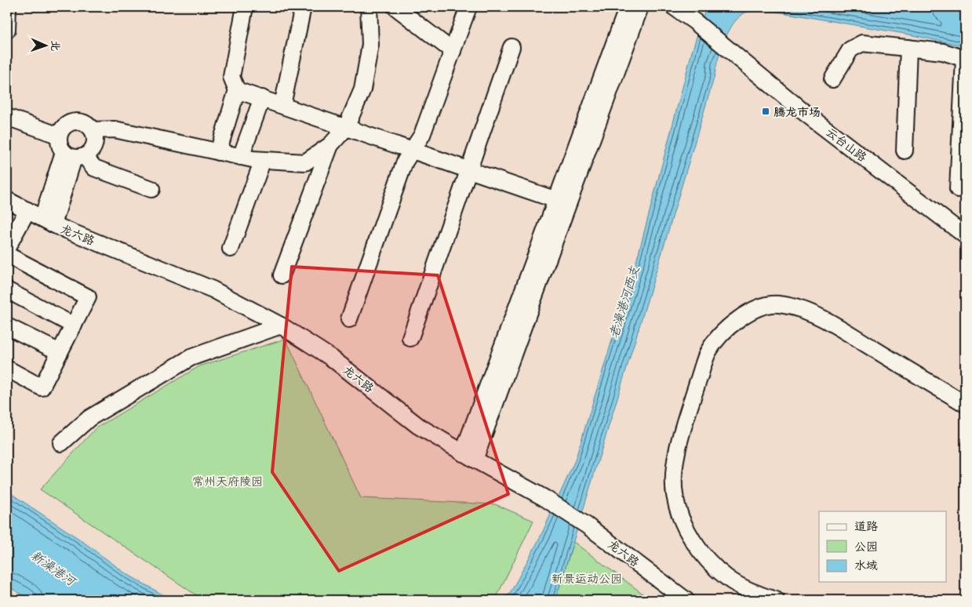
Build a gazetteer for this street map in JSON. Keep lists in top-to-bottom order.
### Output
{
  "streets": {
    "street": ["云台山路", "龙六路"]
  },
  "water": ["老澡港河西支", "新澡港河"],
  "parks": ["常州天府陵园", "新景运动公园"],
  "places": {
    "transit": ["腾龙市场"]
  },
  "legend": ["道路", "公园", "水域"],
  "north": "right"
}
